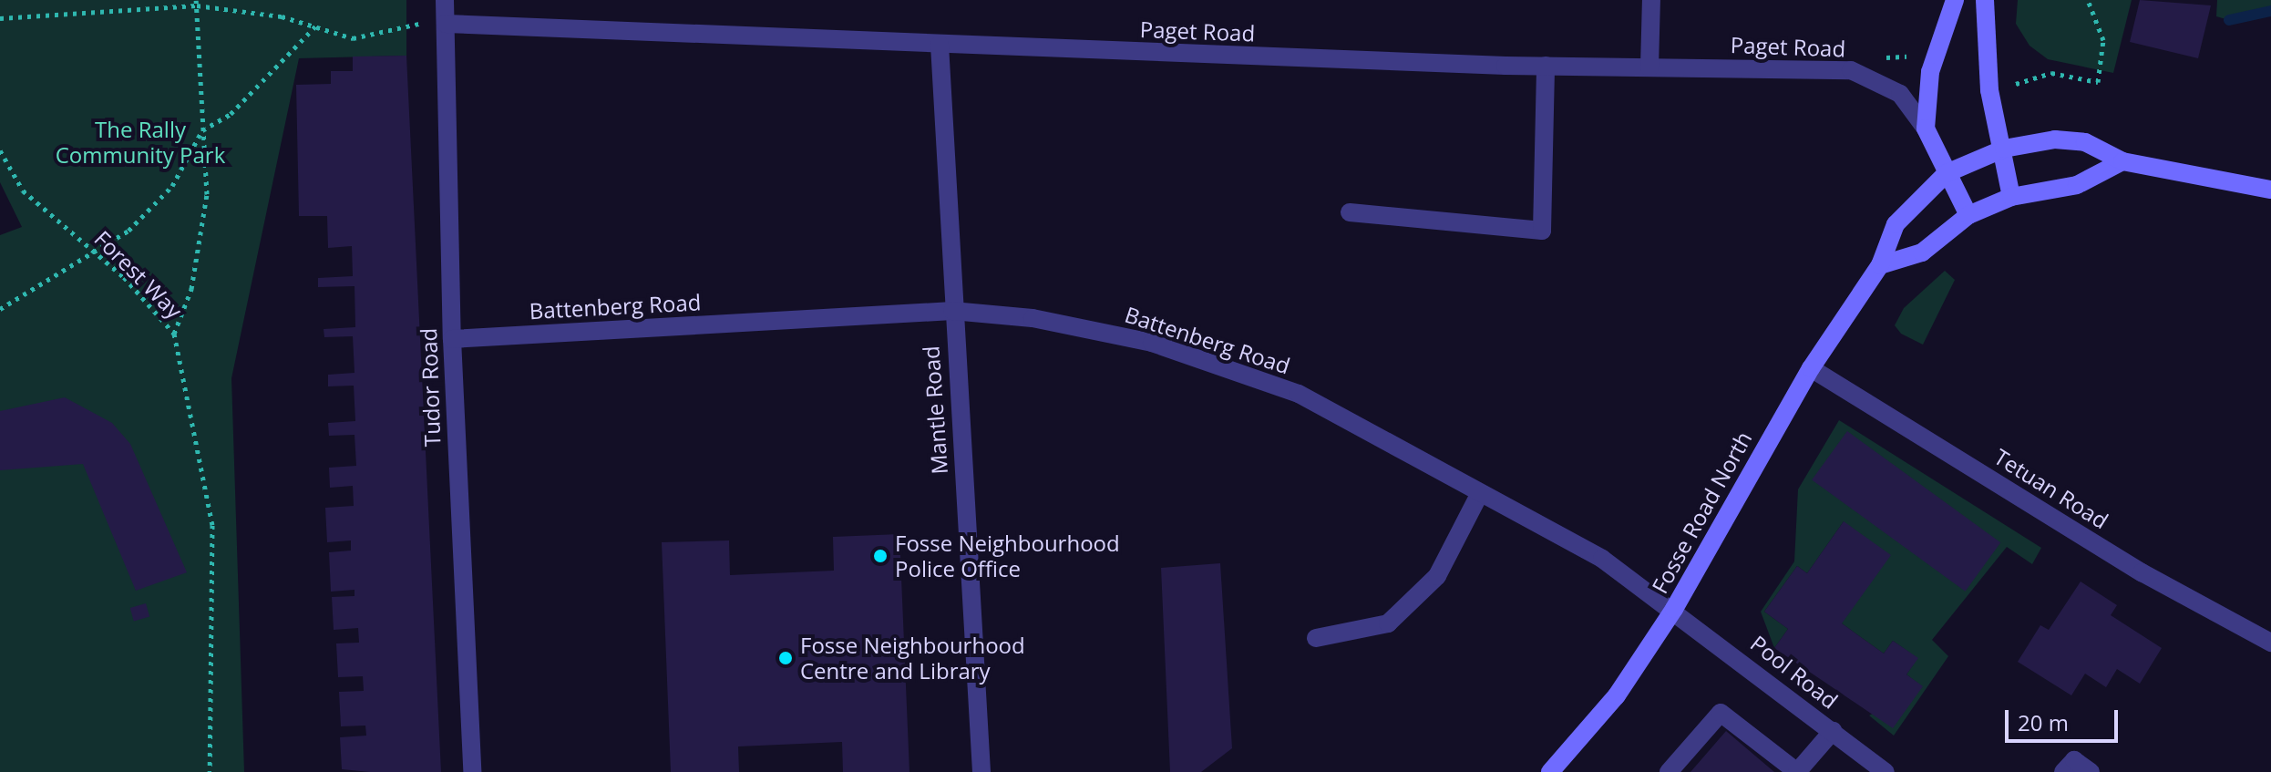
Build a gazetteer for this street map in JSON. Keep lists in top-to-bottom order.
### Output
{
  "streets": {
    "street": [
      "Paget Road",
      "Battenberg Road",
      "Tudor Road",
      "Mantle Road",
      "Tetuan Road",
      "Fosse Road North",
      "Pool Road"
    ],
    "path": ["Forest Way"]
  },
  "crossings": [
    ["Paget Road", "Tudor Road"],
    ["Paget Road", "Mantle Road"],
    ["Battenberg Road", "Tudor Road"],
    ["Battenberg Road", "Mantle Road"],
    ["Battenberg Road", "Fosse Road North"],
    ["Battenberg Road", "Pool Road"],
    ["Tetuan Road", "Fosse Road North"],
    ["Fosse Road North", "Pool Road"]
  ],
  "parks": ["The Rally Community Park"],
  "places": ["Fosse Neighbourhood Police Office", "Fosse Neighbourhood Centre and Library"],
  "scale_bar": "20 m"
}
